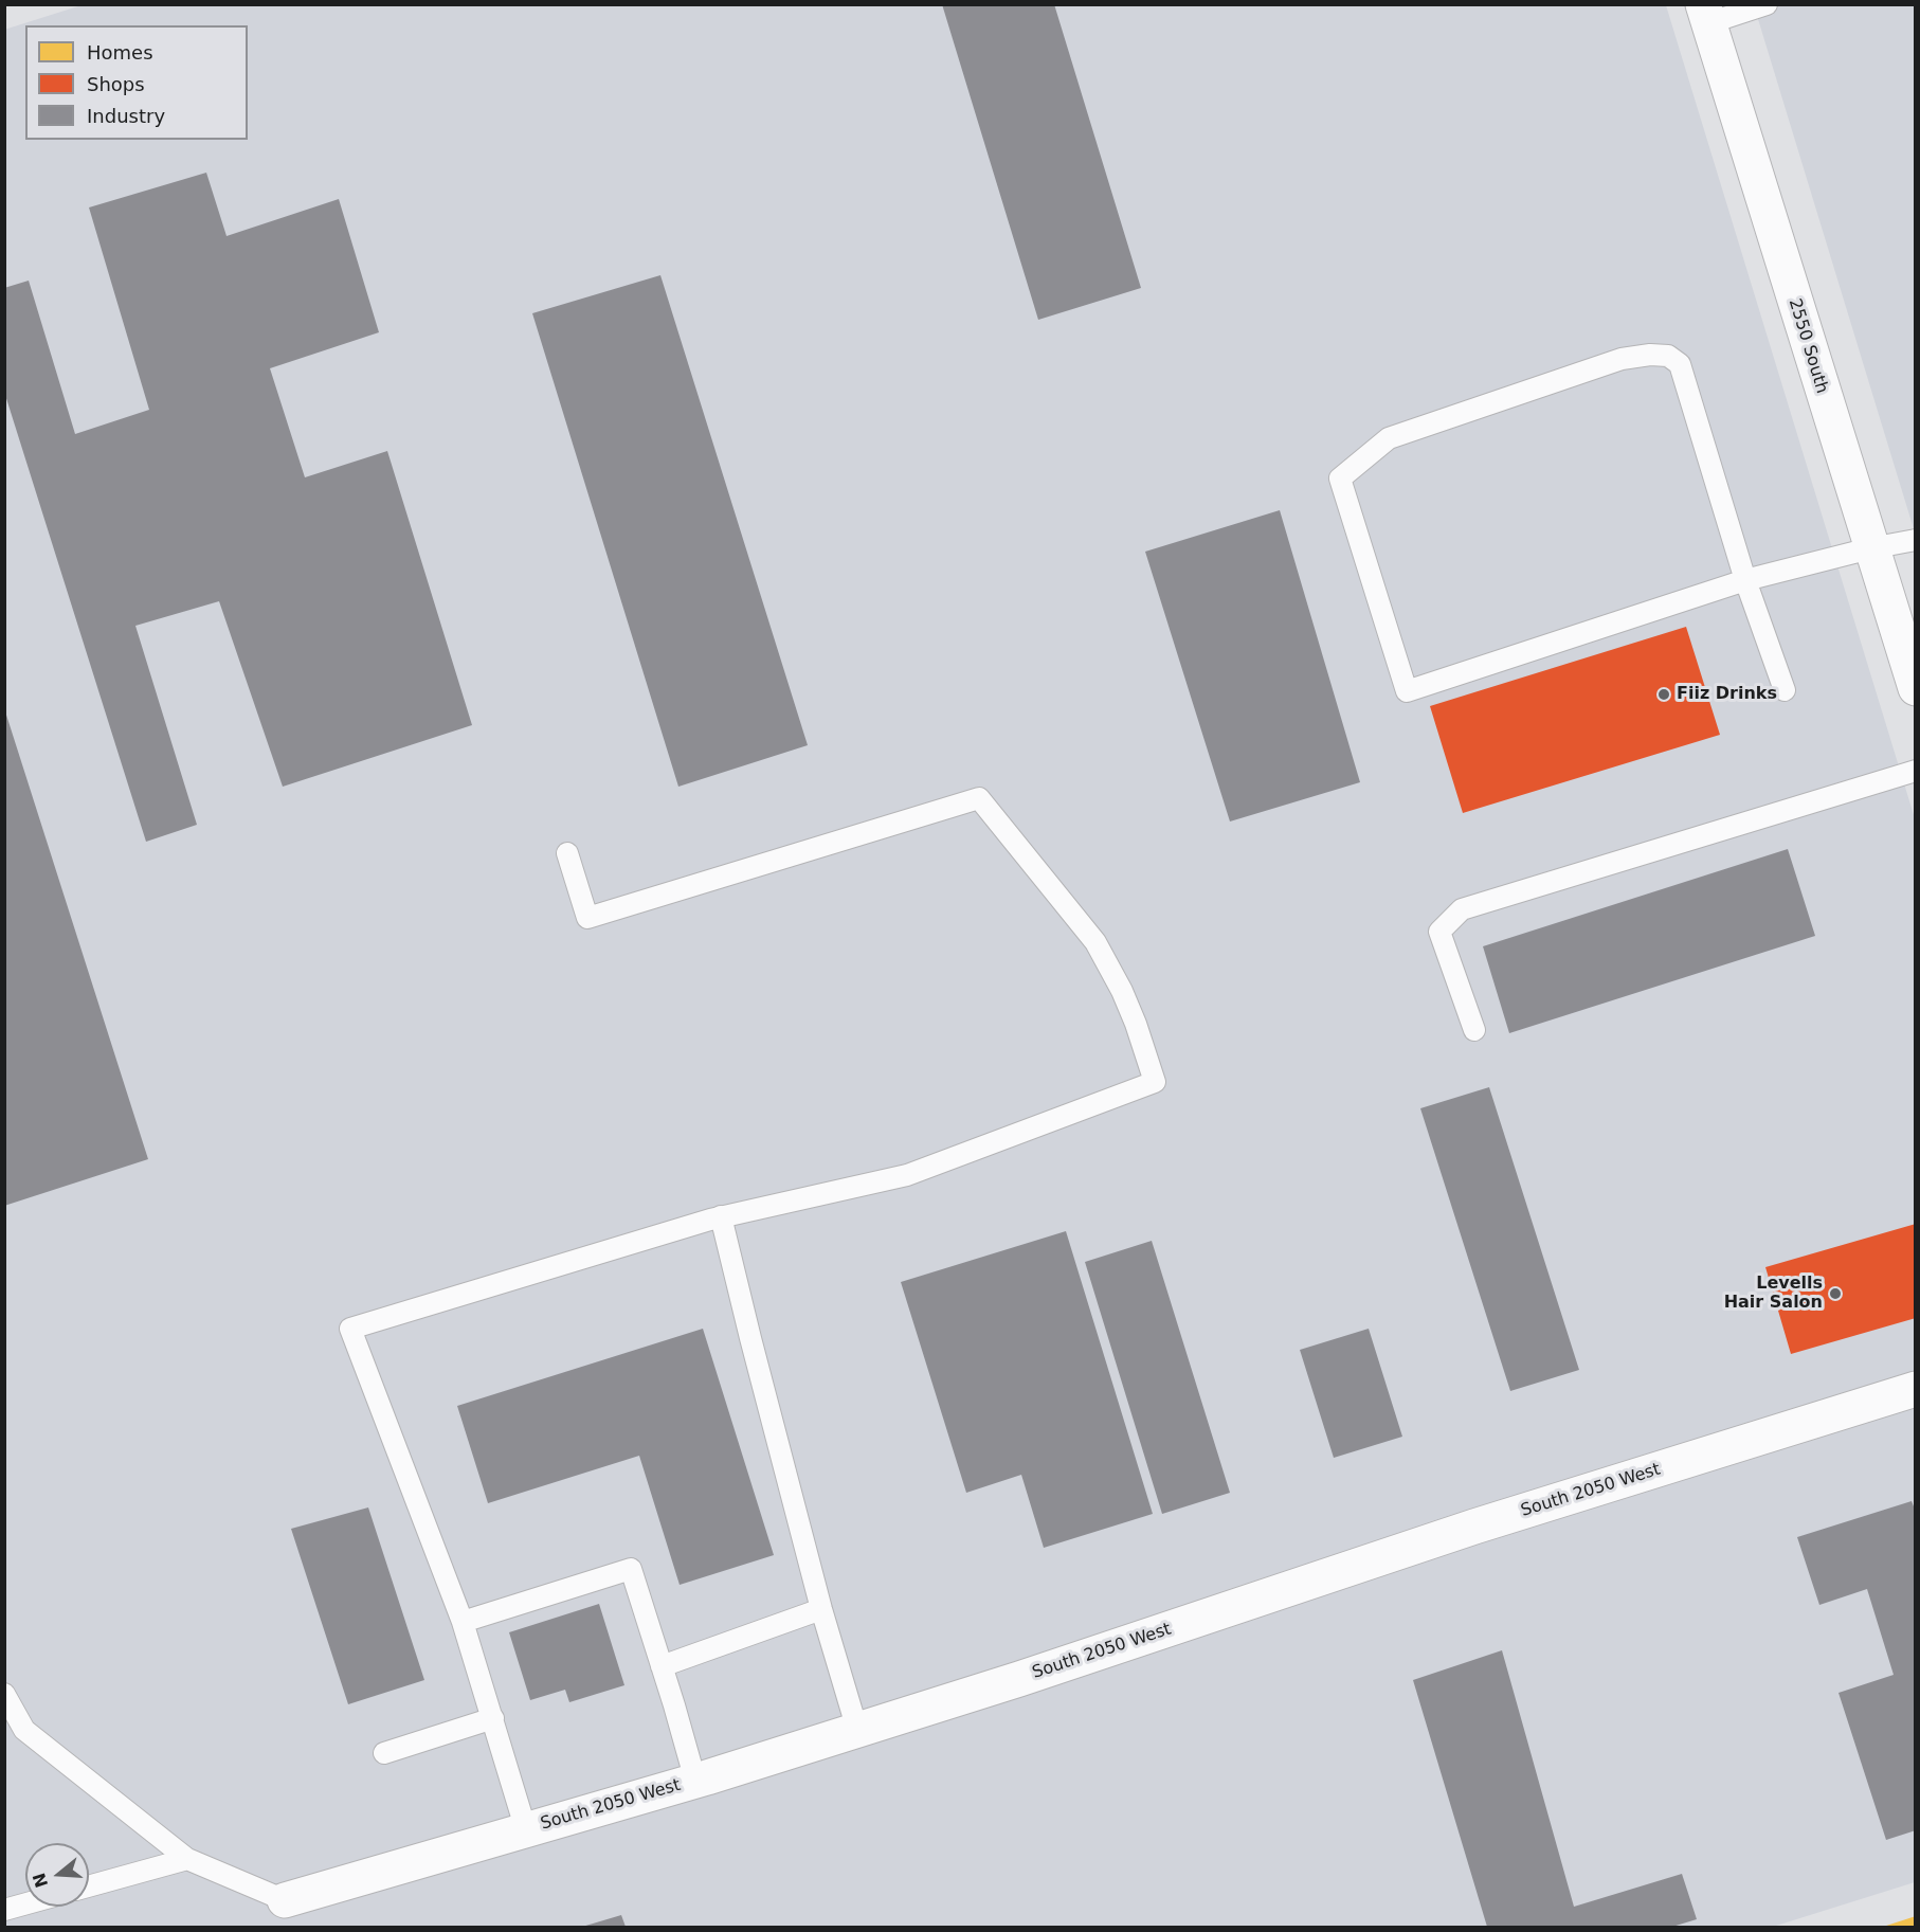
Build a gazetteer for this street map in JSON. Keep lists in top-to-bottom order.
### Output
{
  "streets": {
    "street": ["2550 South", "South 2050 West"]
  },
  "places": ["Fiiz Drinks", "Levells Hair Salon"],
  "legend": ["Homes", "Shops", "Industry"],
  "north": "left"
}
